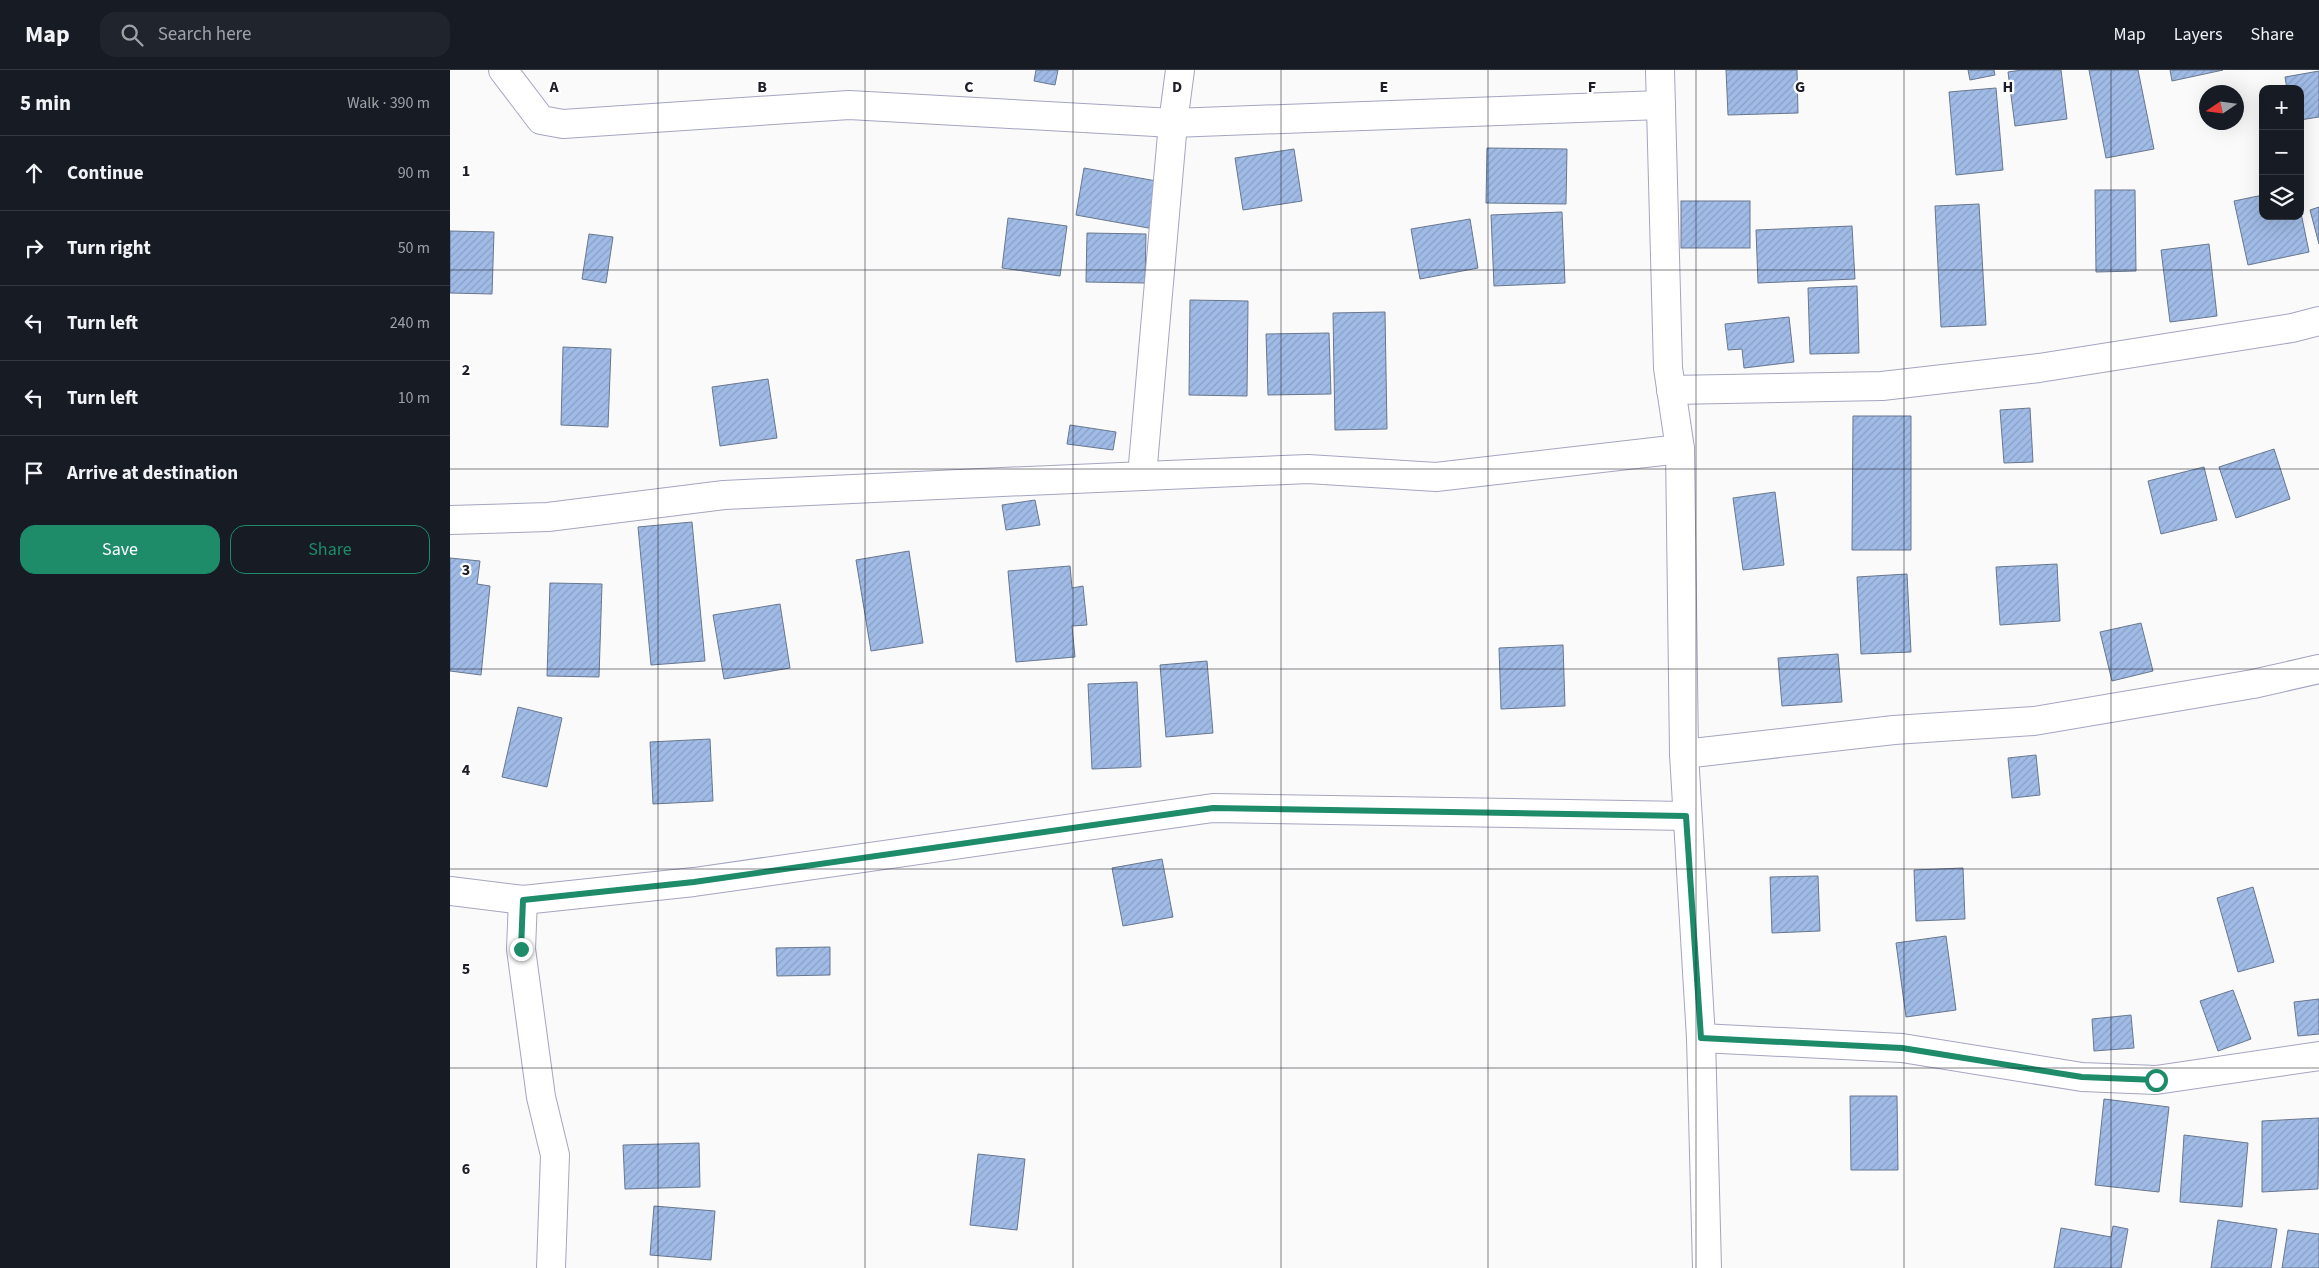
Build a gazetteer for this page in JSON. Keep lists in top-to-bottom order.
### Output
{
  "north": "left",
  "page": {
    "header": "Map",
    "search": "Search here",
    "nav": ["Map", "Layers", "Share"],
    "heading": ["5 min", "Walk · 390 m"],
    "map_buttons": ["+", "−"],
    "list": [
      ["Continue", "90 m"],
      ["Turn right", "50 m"],
      ["Turn left", "240 m"],
      ["Turn left", "10 m"],
      "Arrive at destination"
    ],
    "buttons": ["Save", "Share"]
  },
  "grid": {
    "columns": [
      "A",
      "B",
      "C",
      "D",
      "E",
      "F",
      "G",
      "H"
    ],
    "rows": [
      "1",
      "2",
      "3",
      "4",
      "5",
      "6"
    ]
  }
}
